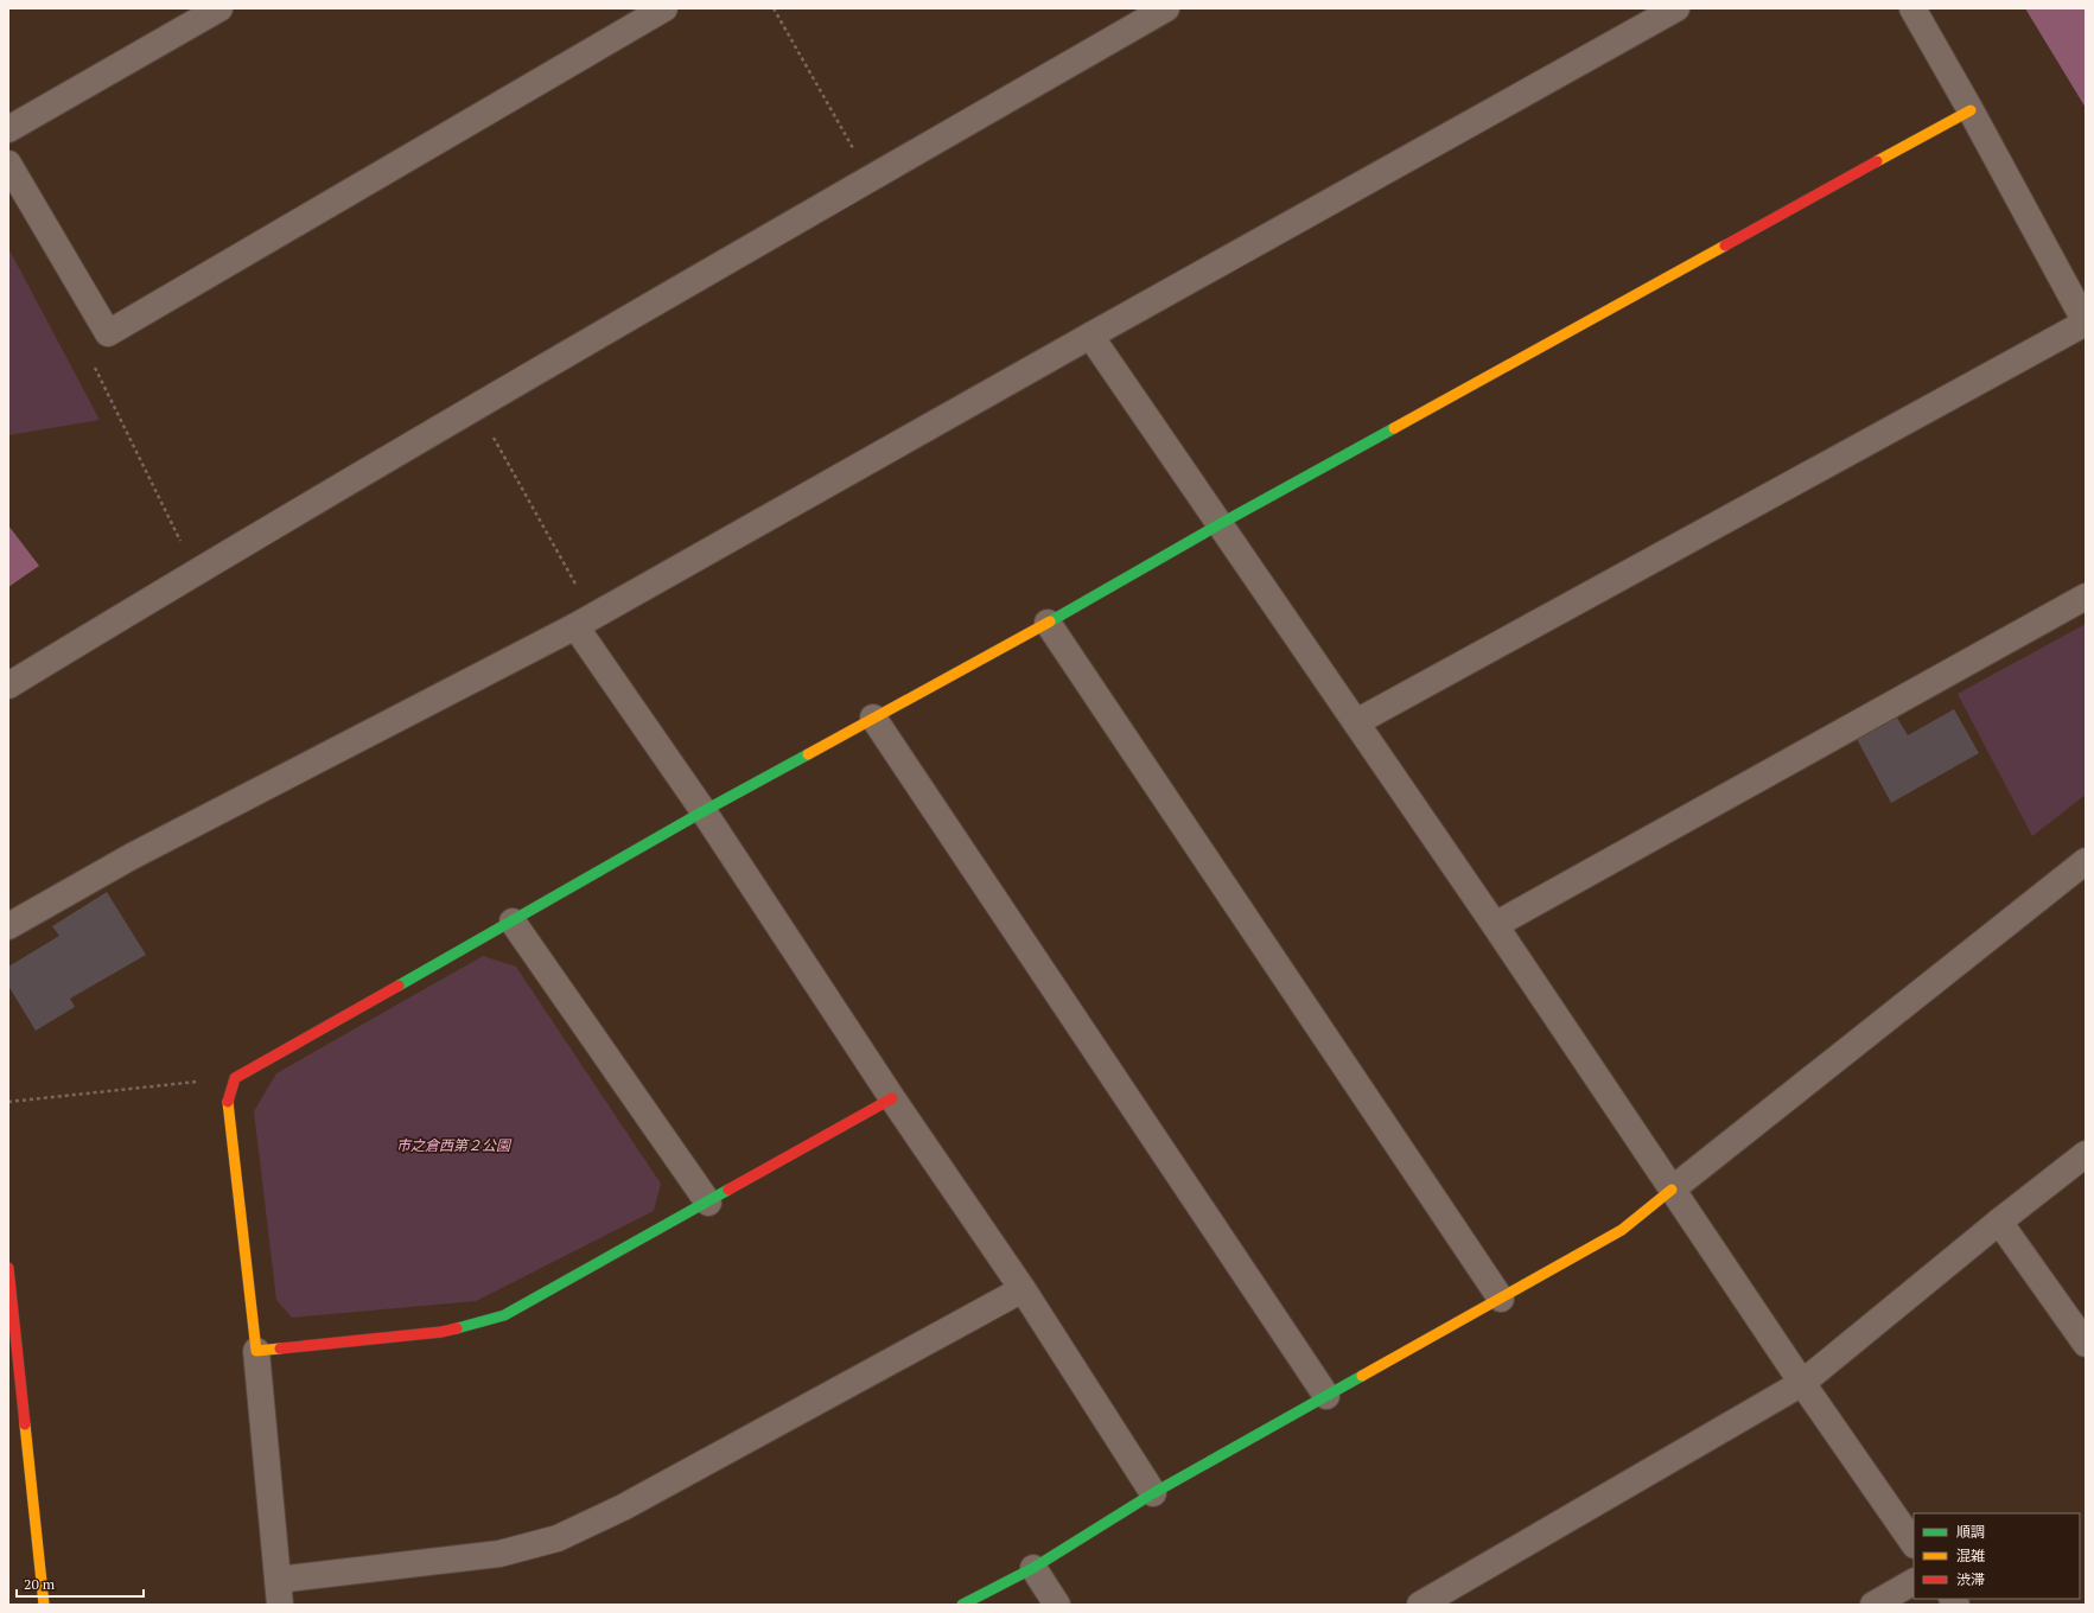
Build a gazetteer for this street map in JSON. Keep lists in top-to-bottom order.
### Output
{
  "parks": ["市之倉西第２公園"],
  "legend": ["順調", "混雑", "渋滞"],
  "scale_bar": "20 m"
}
